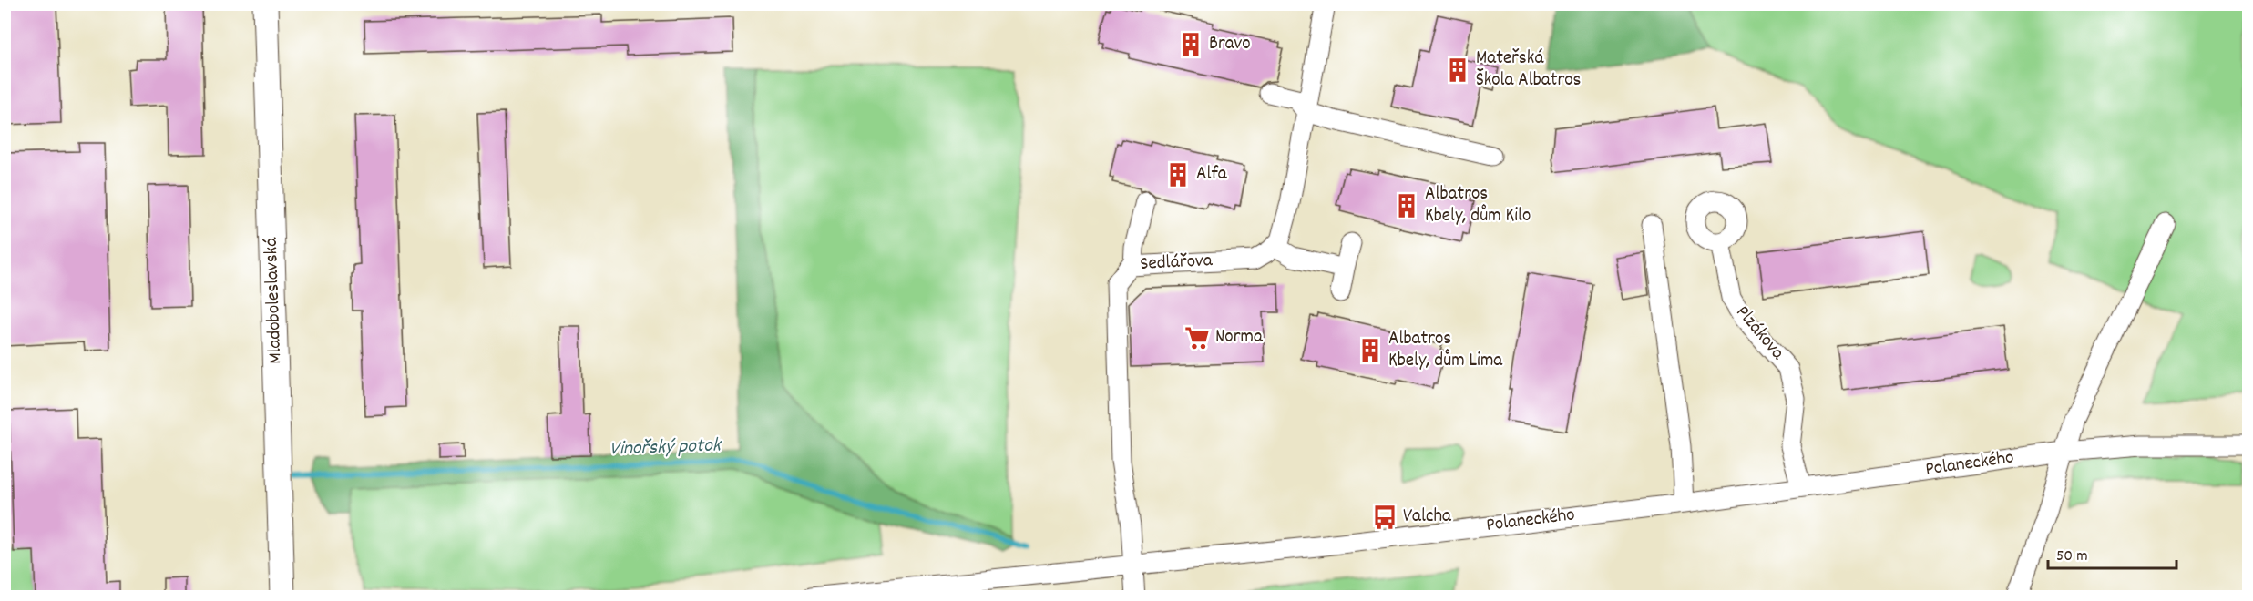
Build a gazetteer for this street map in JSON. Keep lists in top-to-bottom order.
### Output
{
  "streets": {
    "main road": ["Mladoboleslavská"],
    "street": ["Sedlářova", "Plzákova", "Polaneckého"]
  },
  "crossings": [
    ["Sedlářova", "Polaneckého"],
    ["Plzákova", "Polaneckého"]
  ],
  "water": ["Vinořský potok"],
  "places": {
    "building": [
      "Bravo",
      "Mateřská Škola Albatros",
      "Alfa",
      "Albatros Kbely, dům Kilo",
      "Albatros Kbely, dům Lima"
    ],
    "supermarket": ["Norma"],
    "bus stop": ["Valcha"]
  },
  "scale_bar": "50 m"
}
